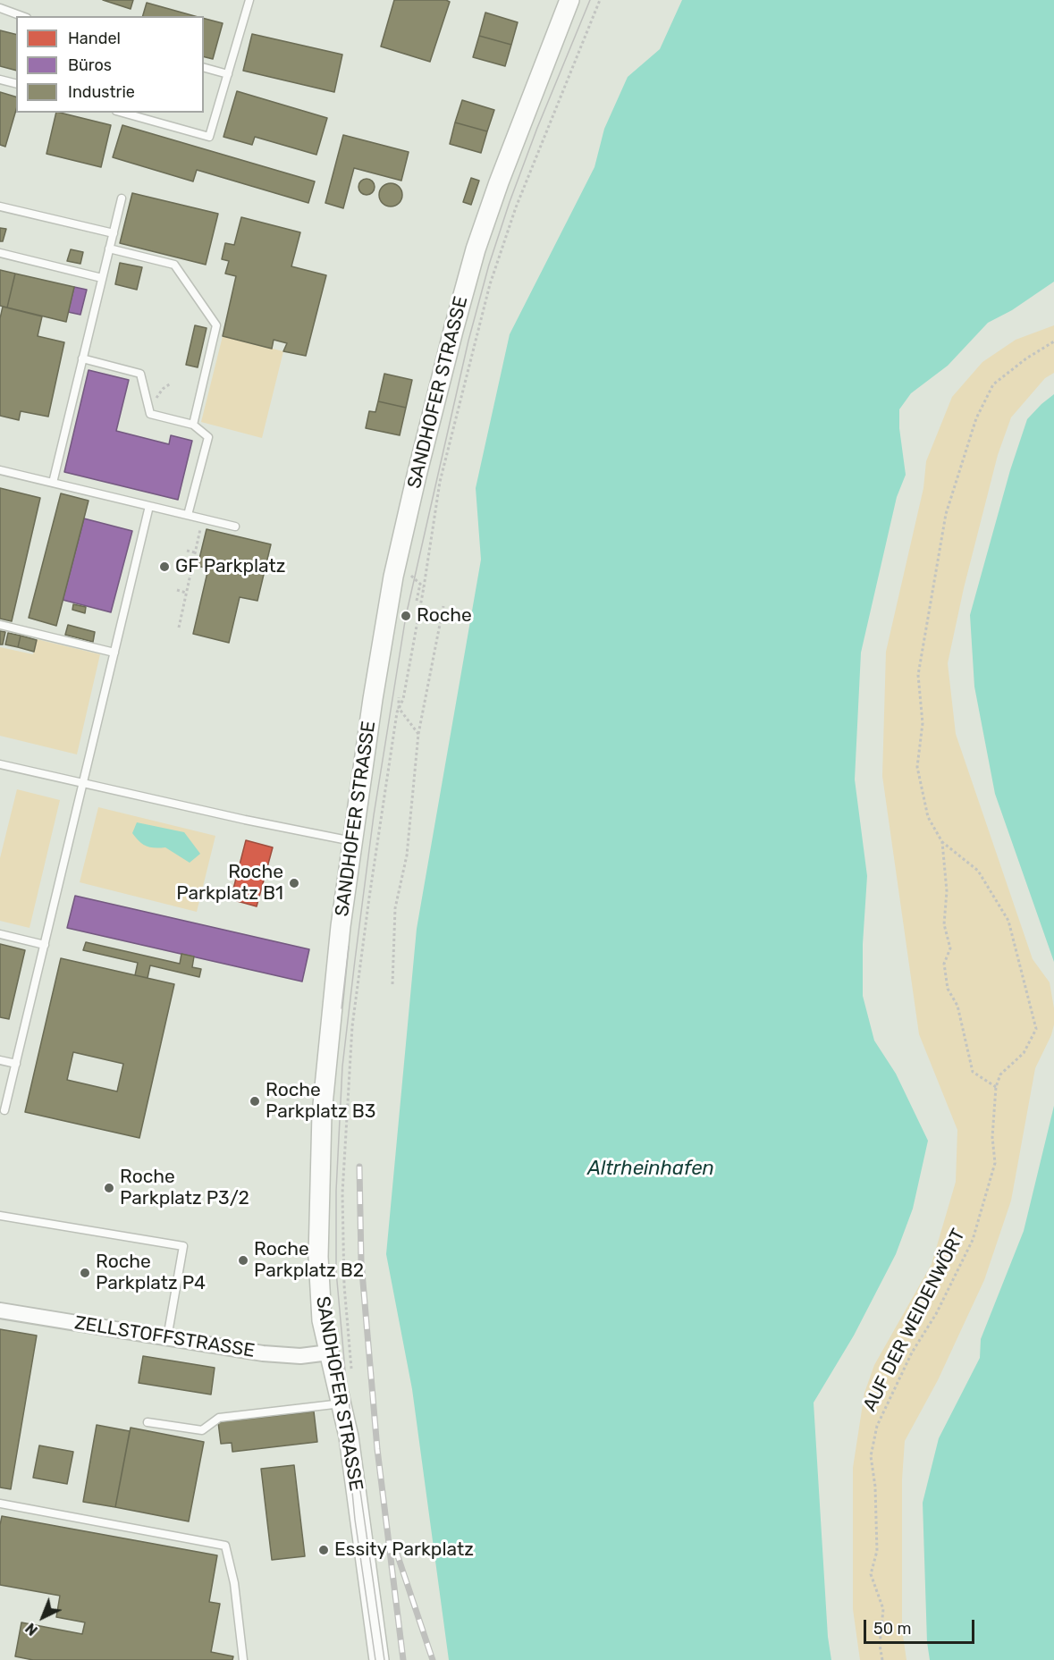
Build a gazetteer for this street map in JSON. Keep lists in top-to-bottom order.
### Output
{
  "streets": {
    "street": ["SANDHOFER STRASSE", "ZELLSTOFFSTRASSE"],
    "path": ["AUF DER WEIDENWÖRT"]
  },
  "crossings": [
    ["SANDHOFER STRASSE", "ZELLSTOFFSTRASSE"]
  ],
  "water": ["Altrheinhafen"],
  "places": [
    "GF Parkplatz",
    "Roche",
    "Roche Parkplatz B1",
    "Roche Parkplatz B3",
    "Roche Parkplatz P3/2",
    "Roche Parkplatz B2",
    "Roche Parkplatz P4",
    "Essity Parkplatz"
  ],
  "legend": ["Handel", "Büros", "Industrie"],
  "scale_bar": "50 m",
  "north": "bottom left"
}
